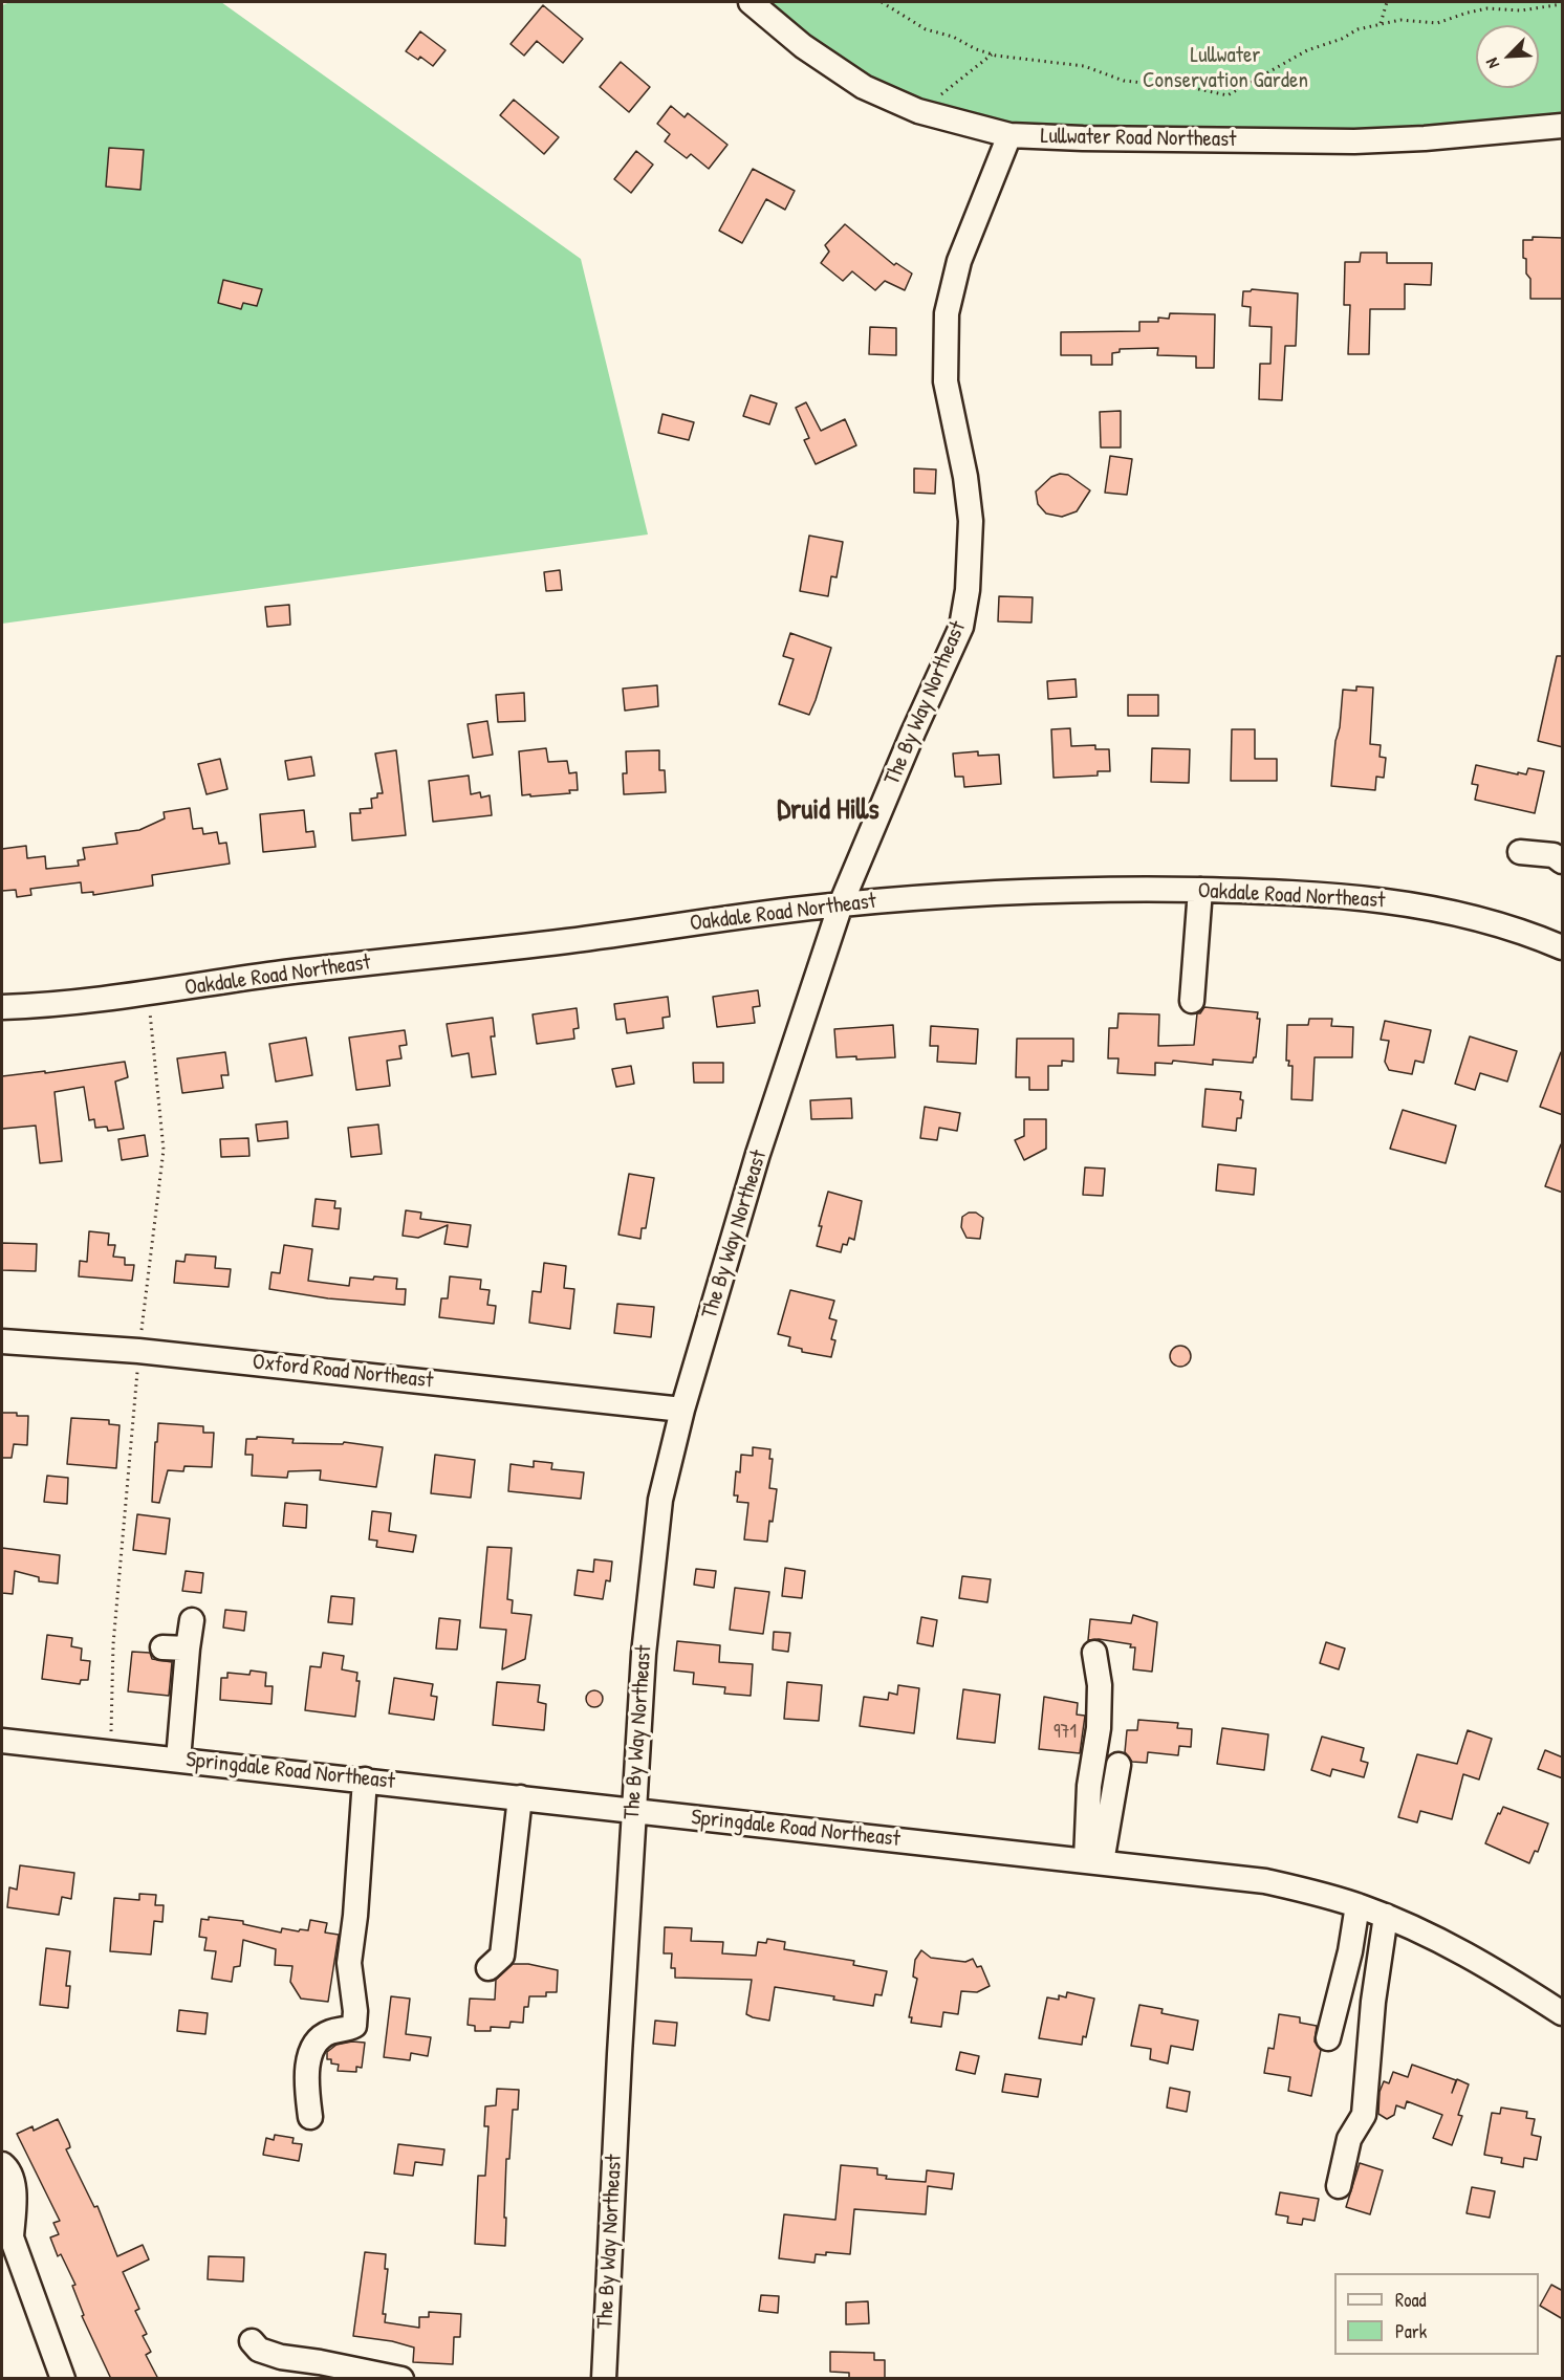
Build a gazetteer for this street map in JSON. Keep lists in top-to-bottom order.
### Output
{
  "streets": {
    "street": [
      "Lullwater Road Northeast",
      "The By Way Northeast",
      "Oakdale Road Northeast",
      "Oxford Road Northeast",
      "Springdale Road Northeast"
    ]
  },
  "crossings": [
    ["Lullwater Road Northeast", "The By Way Northeast"],
    ["The By Way Northeast", "Oakdale Road Northeast"],
    ["The By Way Northeast", "Oxford Road Northeast"],
    ["The By Way Northeast", "Springdale Road Northeast"]
  ],
  "districts": ["Druid Hills"],
  "parks": ["Lullwater Conservation Garden"],
  "house_numbers": ["971"],
  "legend": ["Road", "Park"],
  "north": "bottom left"
}
